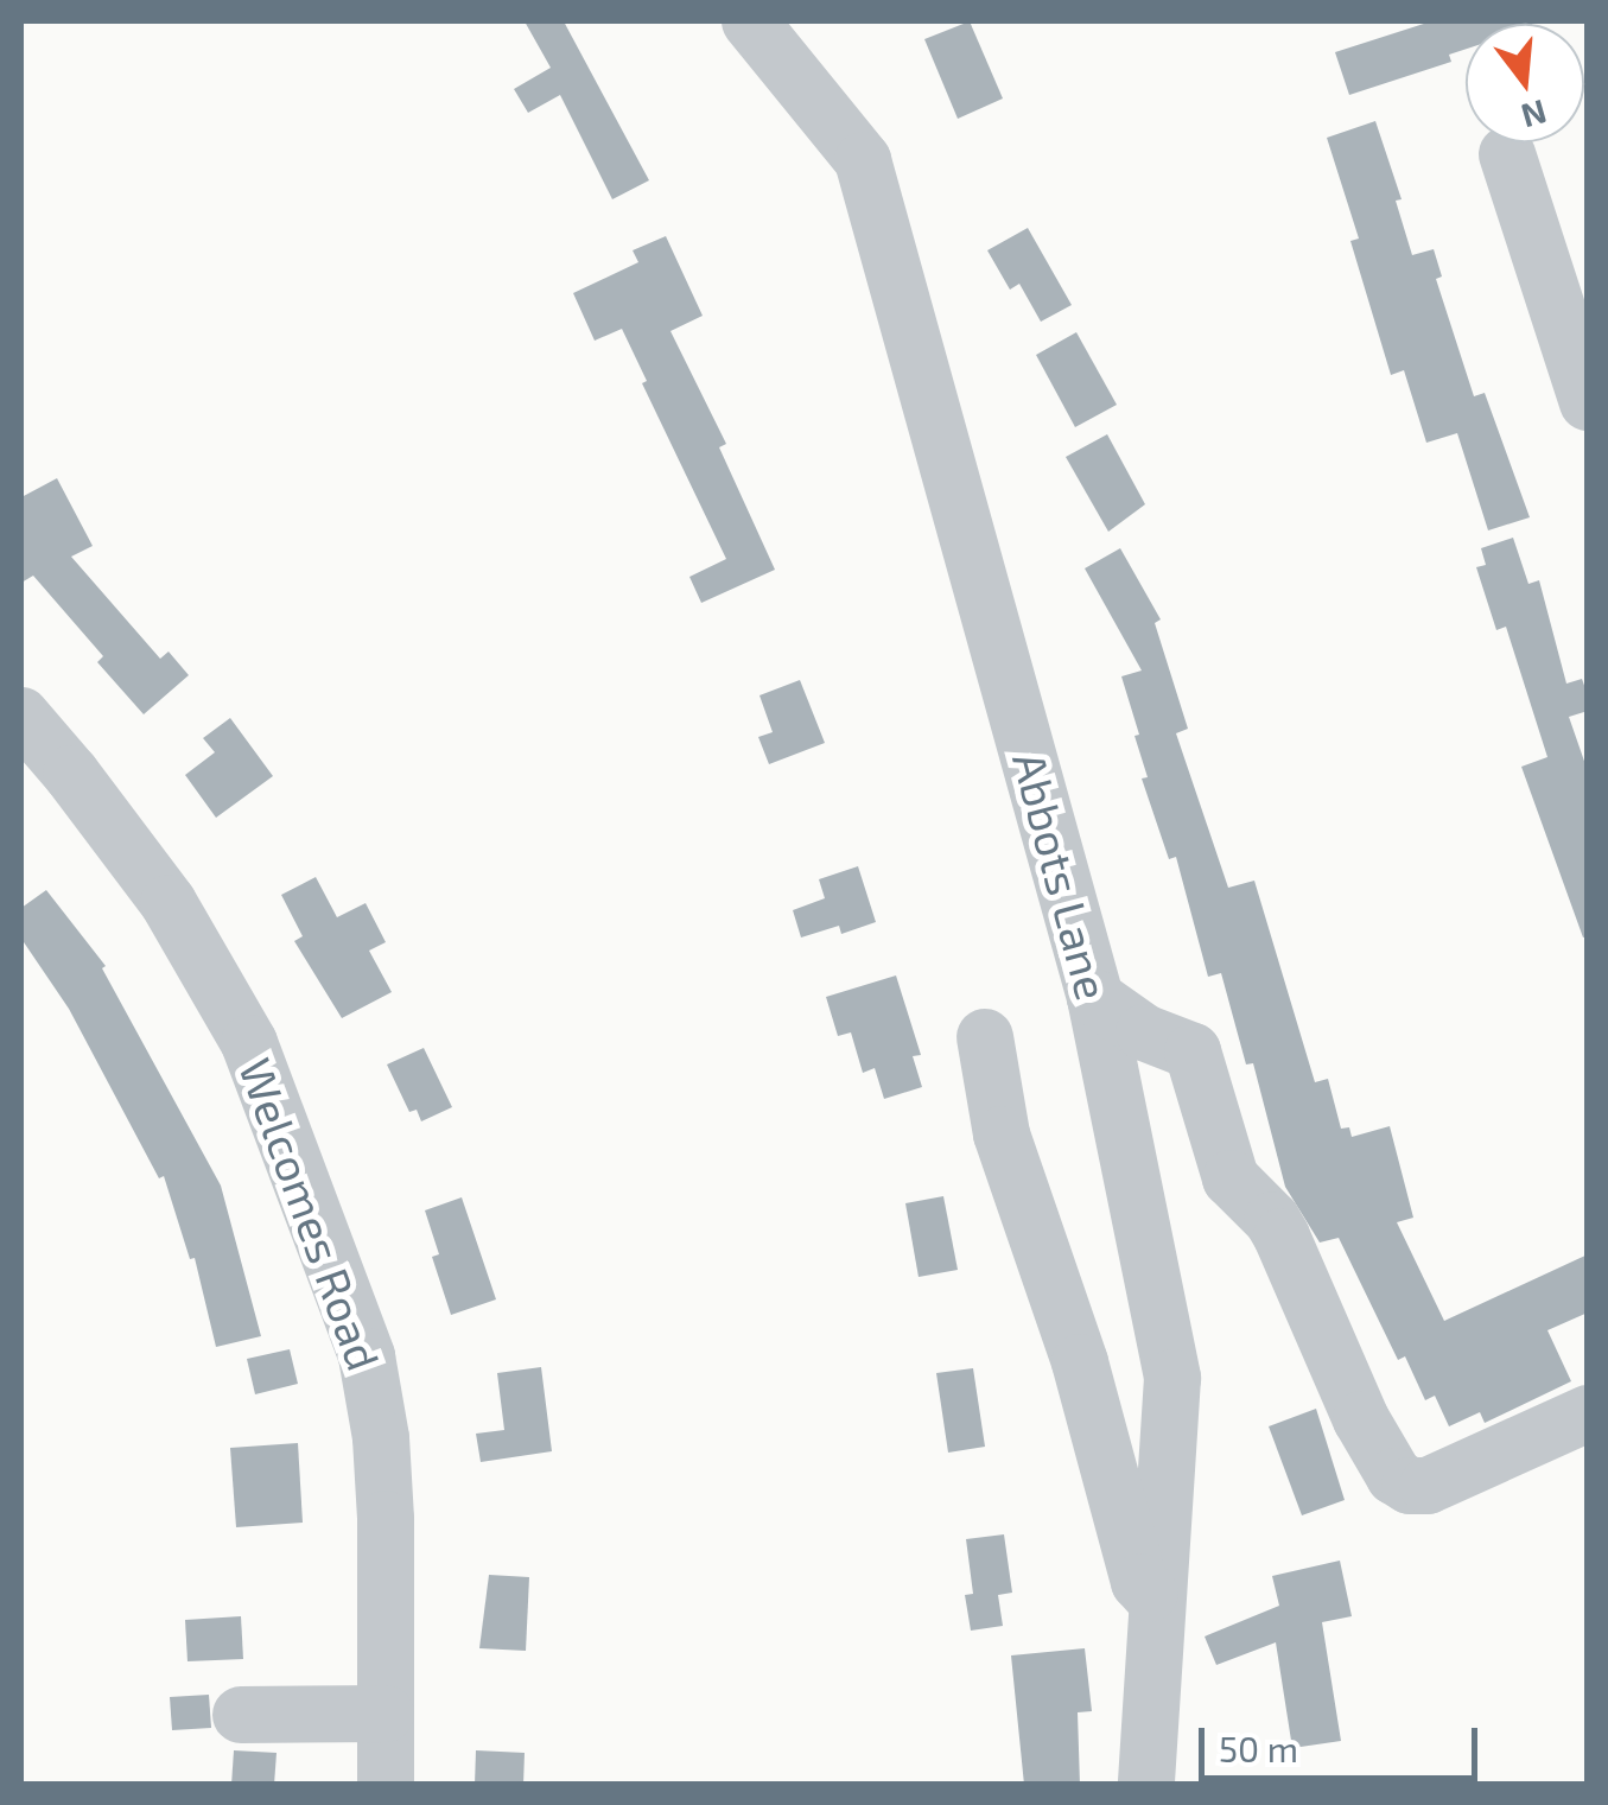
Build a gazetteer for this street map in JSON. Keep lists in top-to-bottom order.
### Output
{
  "streets": {
    "street": ["Abbots Lane", "Welcomes Road"]
  },
  "scale_bar": "50 m",
  "north": "bottom"
}
